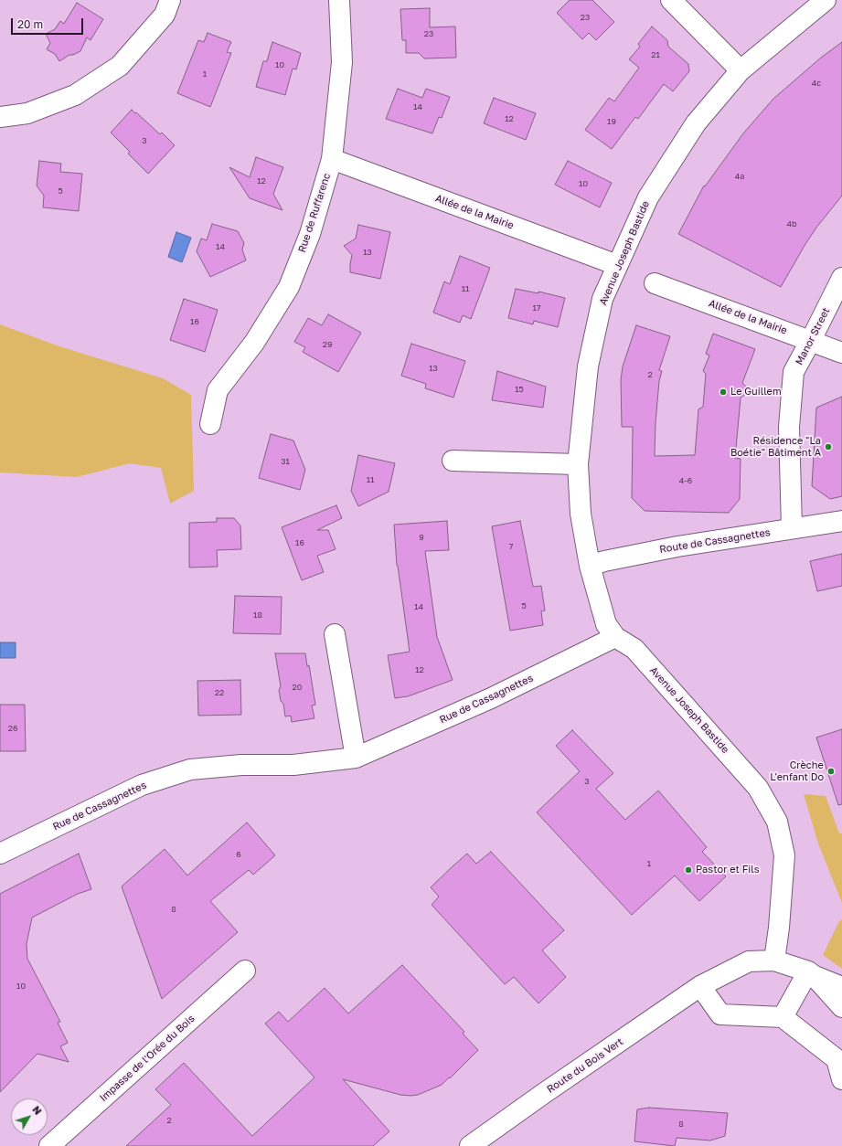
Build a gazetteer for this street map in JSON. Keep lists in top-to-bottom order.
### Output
{
  "streets": {
    "street": [
      "Allée de la Mairie",
      "Rue de Ruffarenc",
      "Avenue Joseph Bastide",
      "Manor Street",
      "Route de Cassagnettes",
      "Rue de Cassagnettes",
      "Impasse de l'Orée du Bois",
      "Route du Bois Vert"
    ]
  },
  "crossings": [
    ["Allée de la Mairie", "Rue de Ruffarenc"],
    ["Allée de la Mairie", "Avenue Joseph Bastide"],
    ["Allée de la Mairie", "Manor Street"],
    ["Avenue Joseph Bastide", "Route de Cassagnettes"],
    ["Avenue Joseph Bastide", "Rue de Cassagnettes"],
    ["Avenue Joseph Bastide", "Route du Bois Vert"],
    ["Manor Street", "Route de Cassagnettes"]
  ],
  "places": [
    "Le Guillem",
    "Résidence \"La Boétie\" Bâtiment A",
    "Crèche L'enfant Do",
    "Pastor et Fils"
  ],
  "house_numbers": [
    "23",
    "23",
    "21",
    "10",
    "1",
    "4c",
    "14",
    "12",
    "19",
    "3",
    "4a",
    "12",
    "10",
    "5",
    "4b",
    "14",
    "13",
    "11",
    "17",
    "16",
    "29",
    "13",
    "2",
    "15",
    "31",
    "11",
    "4-6",
    "9",
    "16",
    "7",
    "5",
    "14",
    "18",
    "12",
    "20",
    "22",
    "26",
    "3",
    "6",
    "1",
    "8",
    "10",
    "2",
    "8"
  ],
  "scale_bar": "20 m",
  "north": "top right"
}
